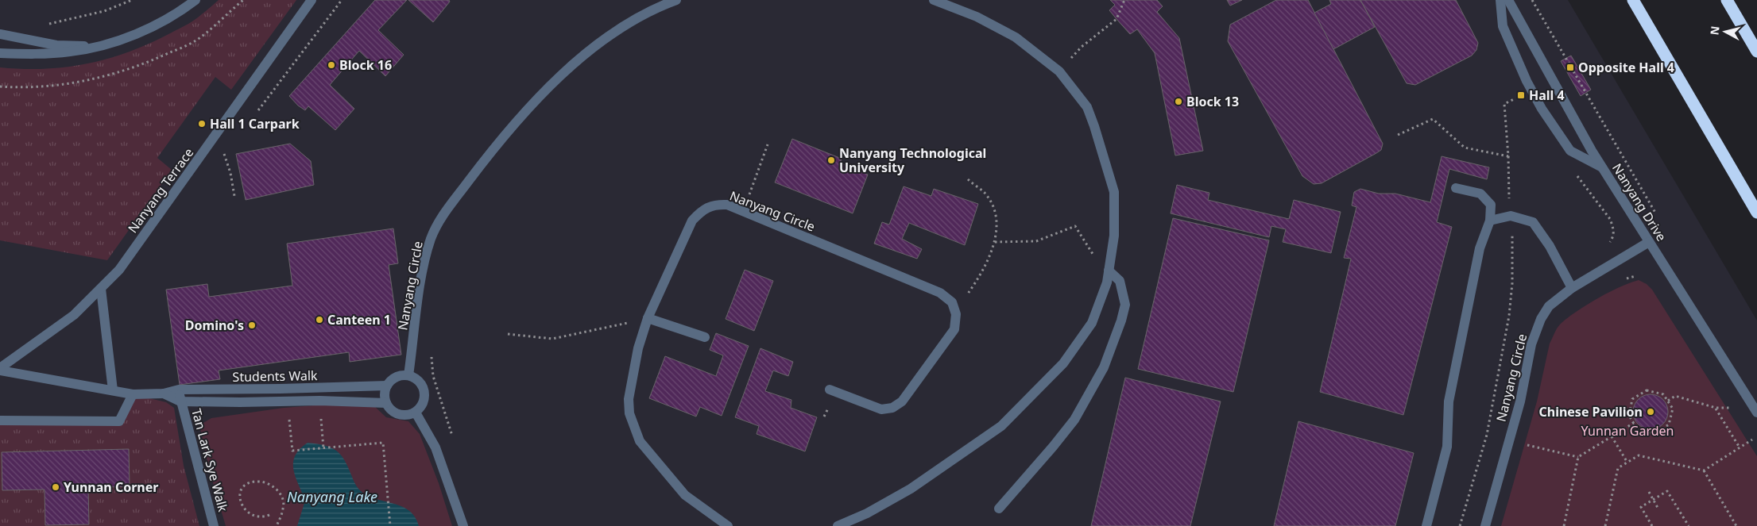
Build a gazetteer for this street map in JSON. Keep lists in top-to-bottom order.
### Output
{
  "streets": {
    "street": [
      "Nanyang Terrace",
      "Nanyang Drive",
      "Nanyang Circle",
      "Students Walk",
      "Tan Lark Sye Walk"
    ]
  },
  "crossings": [
    ["Nanyang Terrace", "Students Walk"],
    ["Nanyang Drive", "Nanyang Circle"],
    ["Nanyang Circle", "Students Walk"],
    ["Students Walk", "Tan Lark Sye Walk"]
  ],
  "water": ["Nanyang Lake"],
  "parks": ["Yunnan Garden"],
  "places": {
    "other": [
      "Block 16",
      "Block 13",
      "Hall 1 Carpark",
      "Nanyang Technological University",
      "Canteen 1",
      "Domino's",
      "Chinese Pavilion",
      "Yunnan Corner"
    ],
    "transit": ["Opposite Hall 4", "Hall 4"]
  },
  "north": "left"
}
